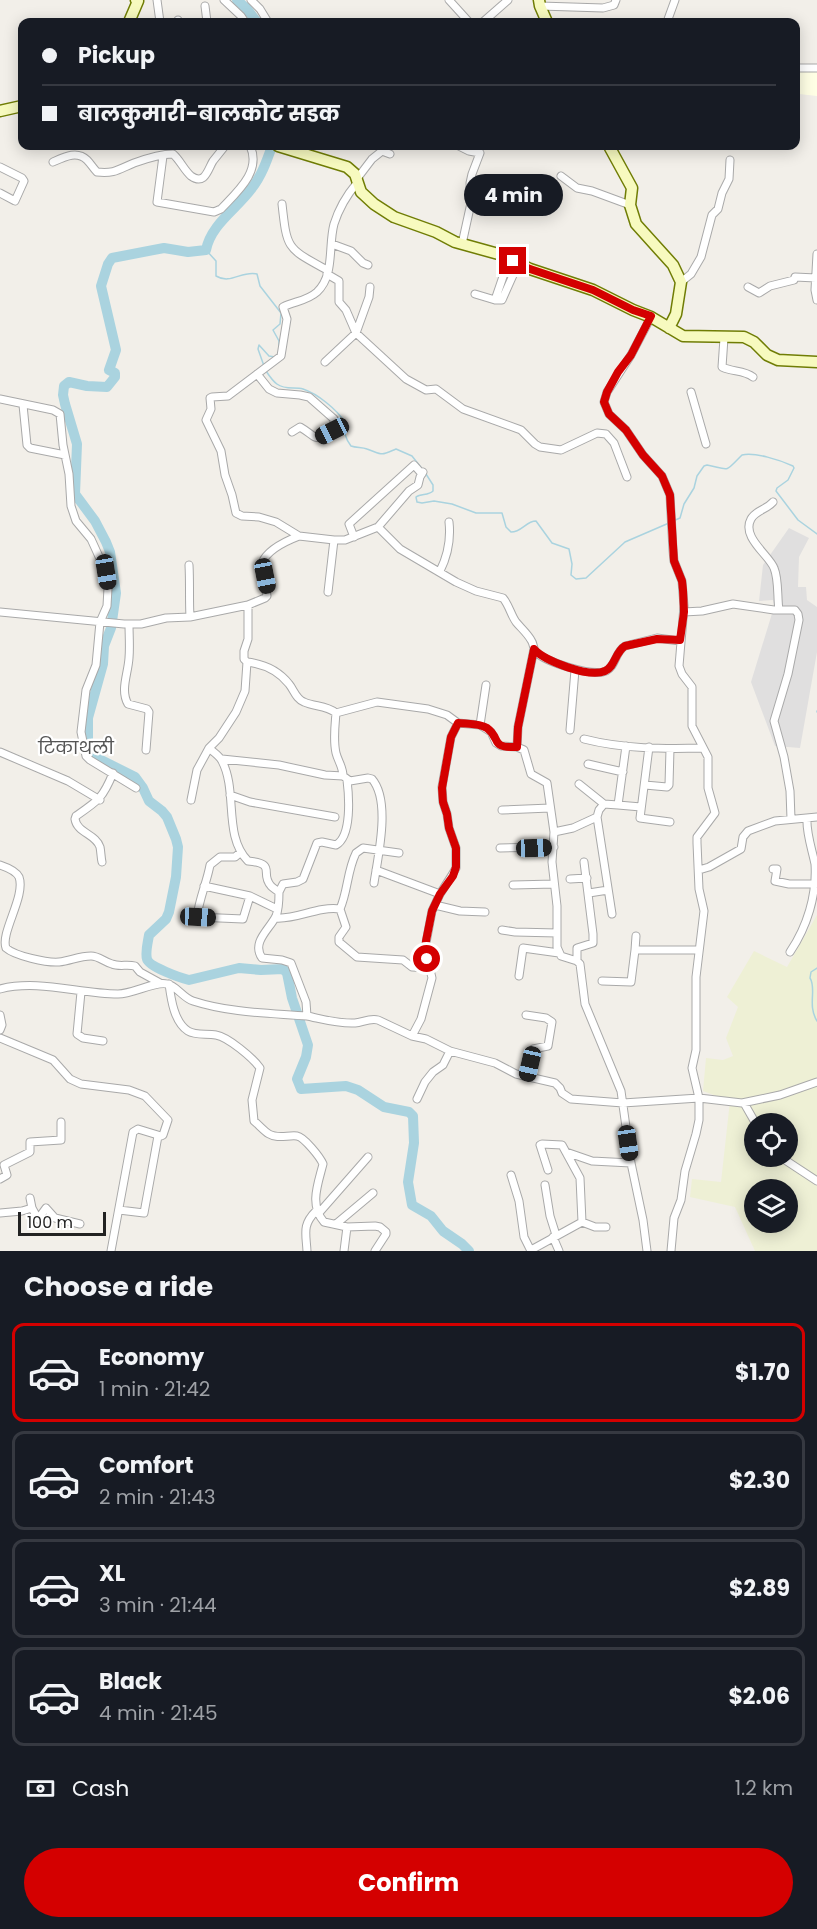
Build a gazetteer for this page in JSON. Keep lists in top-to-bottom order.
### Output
{
  "districts": ["टिकाथली"],
  "scale_bar": "100 m",
  "page": {
    "banner": ["Pickup", "बालकुमारी-बालकोट सडक"],
    "bubble": "4 min",
    "scale": "100 m",
    "heading": "Choose a ride",
    "list": [
      {
        "name": "Economy",
        "note": "1 min · 21:42",
        "value": "$1.70"
      },
      {
        "name": "Comfort",
        "note": "2 min · 21:43",
        "value": "$2.30"
      },
      {
        "name": "XL",
        "note": "3 min · 21:44",
        "value": "$2.89"
      },
      {
        "name": "Black",
        "note": "4 min · 21:45",
        "value": "$2.06"
      }
    ],
    "pay": ["Cash", "1.2 km"],
    "buttons": "Confirm"
  }
}
